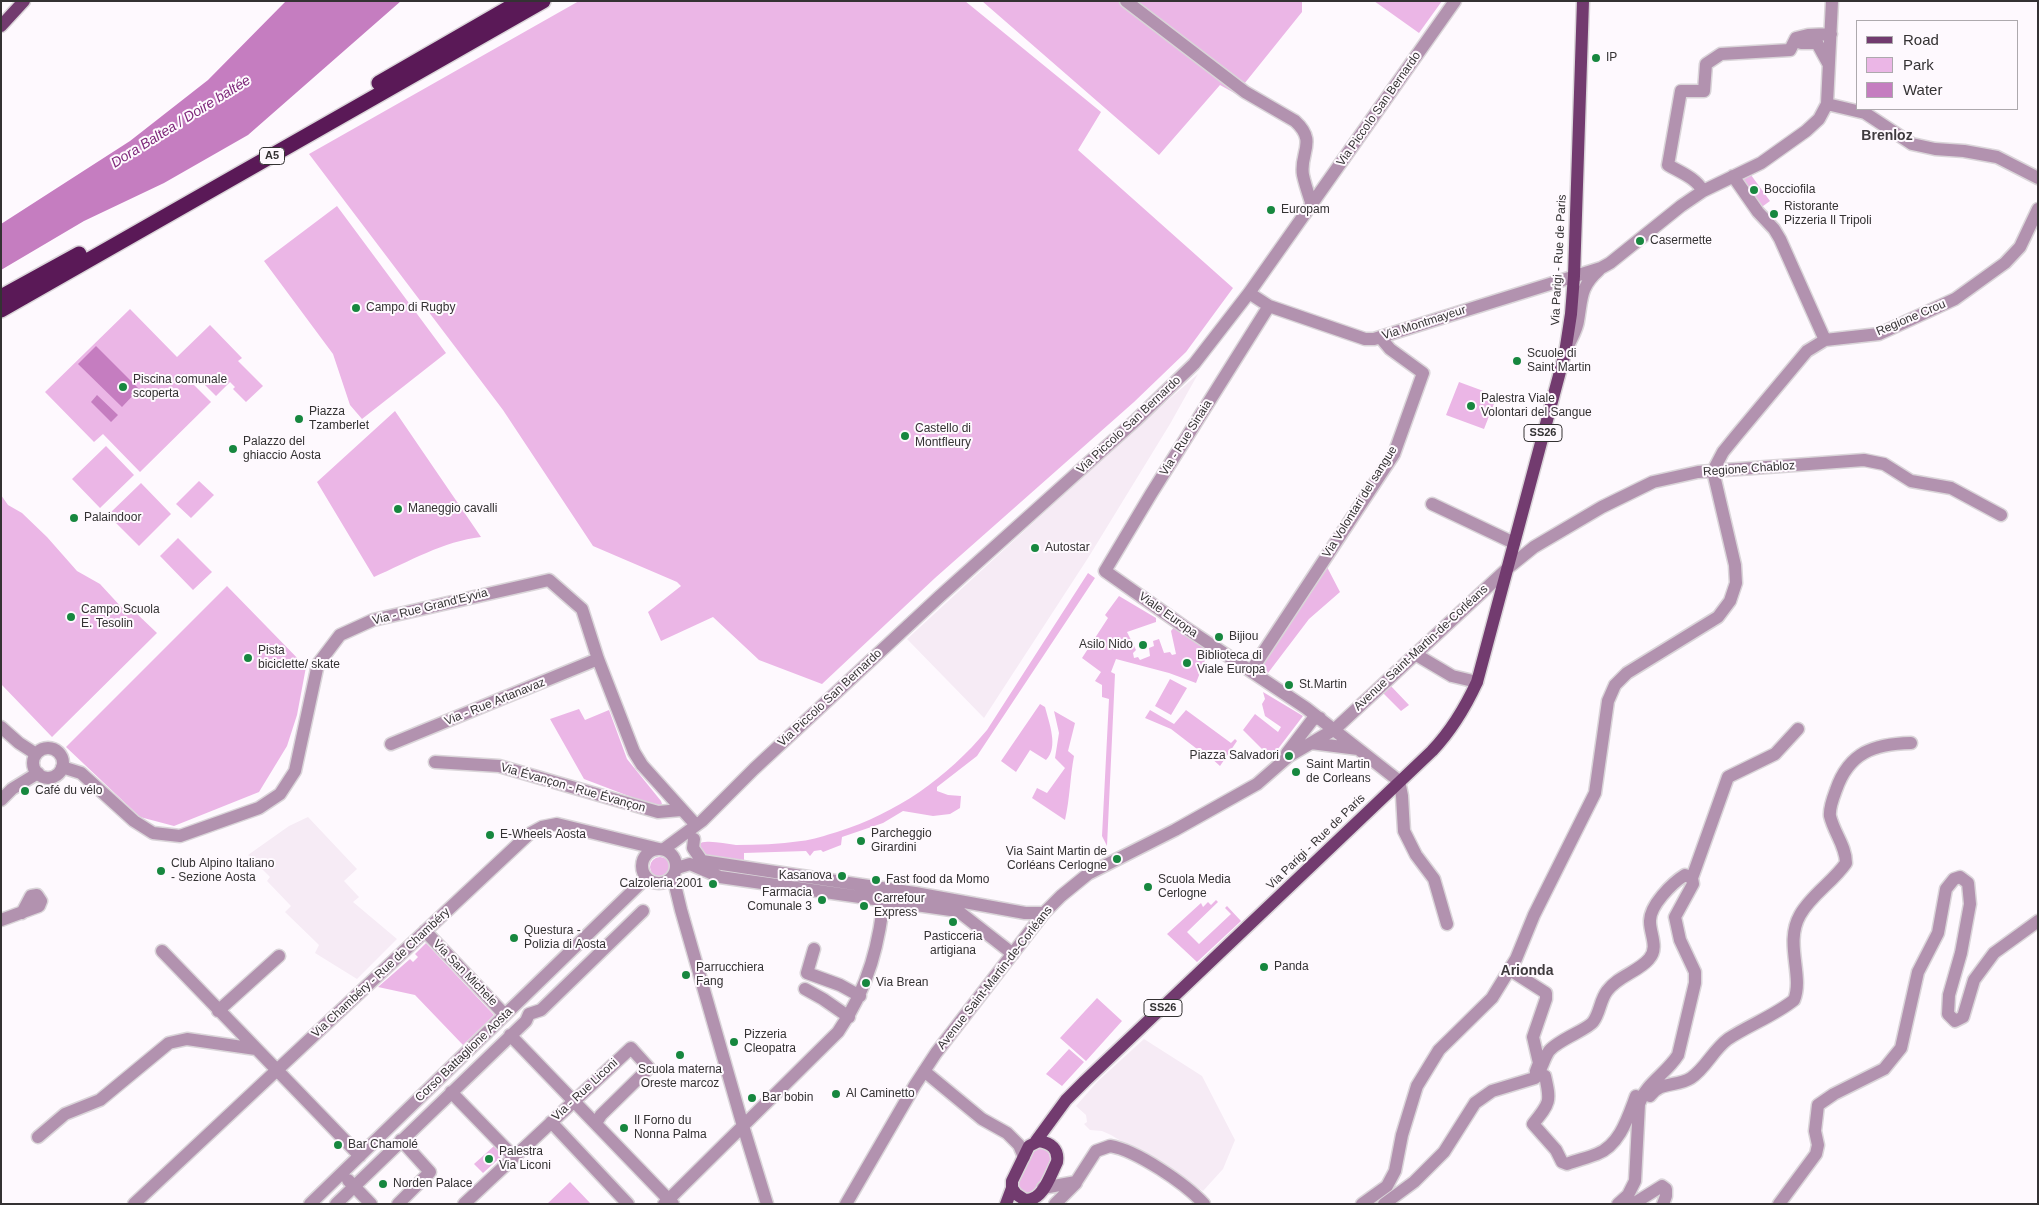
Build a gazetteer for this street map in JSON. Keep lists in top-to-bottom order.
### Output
{
  "streets": {
    "highway": ["A5"],
    "main road": ["Via Parigi - Rue de Paris", "SS26"],
    "street": [
      "Via Piccolo San Bernardo",
      "Regione Crou",
      "Via Montmayeur",
      "Via - Rue Sinaia",
      "Regione Chabloz",
      "Via Volontari del sangue",
      "Via - Rue Grand'Eyvia",
      "Viale Europa",
      "Avenue Saint-Martin-de-Corléans",
      "Via - Rue Artanavaz",
      "Via Évançon - Rue Évançon",
      "Via Chambéry - Rue de Chambéry",
      "Via San Michele",
      "Corso Battaglione Aosta",
      "Via - Rue Liconi"
    ]
  },
  "crossings": [
    ["Via Piccolo San Bernardo", "Via Montmayeur"],
    ["Via Piccolo San Bernardo", "Via - Rue Grand'Eyvia"],
    ["Via Piccolo San Bernardo", "Via Évançon - Rue Évançon"],
    ["Via Piccolo San Bernardo", "Via Chambéry - Rue de Chambéry"],
    ["Via Piccolo San Bernardo", "Corso Battaglione Aosta"],
    ["Via Parigi - Rue de Paris", "Via Montmayeur"],
    ["Via Parigi - Rue de Paris", "Regione Chabloz"],
    ["Via Parigi - Rue de Paris", "Avenue Saint-Martin-de-Corléans"],
    ["Regione Crou", "Regione Chabloz"],
    ["Via Montmayeur", "Via - Rue Sinaia"],
    ["Via Montmayeur", "Via Volontari del sangue"],
    ["Via - Rue Sinaia", "Viale Europa"],
    ["Regione Chabloz", "Avenue Saint-Martin-de-Corléans"],
    ["Via Volontari del sangue", "Viale Europa"],
    ["Via - Rue Grand'Eyvia", "Via - Rue Artanavaz"],
    ["Via - Rue Grand'Eyvia", "Via Évançon - Rue Évançon"],
    ["Via Chambéry - Rue de Chambéry", "Via San Michele"],
    ["Via Chambéry - Rue de Chambéry", "Corso Battaglione Aosta"],
    ["Via San Michele", "Corso Battaglione Aosta"]
  ],
  "districts": ["Brenloz", "Arionda"],
  "water": ["Dora Baltea / Doire baltée"],
  "places": [
    "IP",
    "Bocciofila",
    "Europam",
    "Ristorante Pizzeria Il Tripoli",
    "Casermette",
    "Campo di Rugby",
    "Scuole di Saint Martin",
    "Piscina comunale scoperta",
    "Palestra Viale Volontari del Sangue",
    "Piazza Tzamberlet",
    "Castello di Montfleury",
    "Palazzo del ghiaccio Aosta",
    "Maneggio cavalli",
    "Palaindoor",
    "Autostar",
    "Campo Scuola E. Tesolin",
    "Bijiou",
    "Asilo Nido",
    "Pista biciclette/ skate",
    "Biblioteca di Viale Europa",
    "St.Martin",
    "Piazza Salvadori",
    "Saint Martin de Corleans",
    "Café du vélo",
    "E-Wheels Aosta",
    "Parcheggio Girardini",
    "Via Saint Martin de Corléans Cerlogne",
    "Club Alpino Italiano - Sezione Aosta",
    "Kasanova",
    "Fast food da Momo",
    "Calzoleria 2001",
    "Scuola Media Cerlogne",
    "Farmacia Comunale 3",
    "Carrefour Express",
    "Pasticceria artigiana",
    "Questura - Polizia di Aosta",
    "Panda",
    "Parrucchiera Fang",
    "Via Brean",
    "Pizzeria Cleopatra",
    "Scuola materna Oreste marcoz",
    "Al Caminetto",
    "Bar bobin",
    "Il Forno du Nonna Palma",
    "Bar Chamolé",
    "Palestra Via Liconi",
    "Norden Palace"
  ],
  "legend": ["Road", "Park", "Water"]
}
